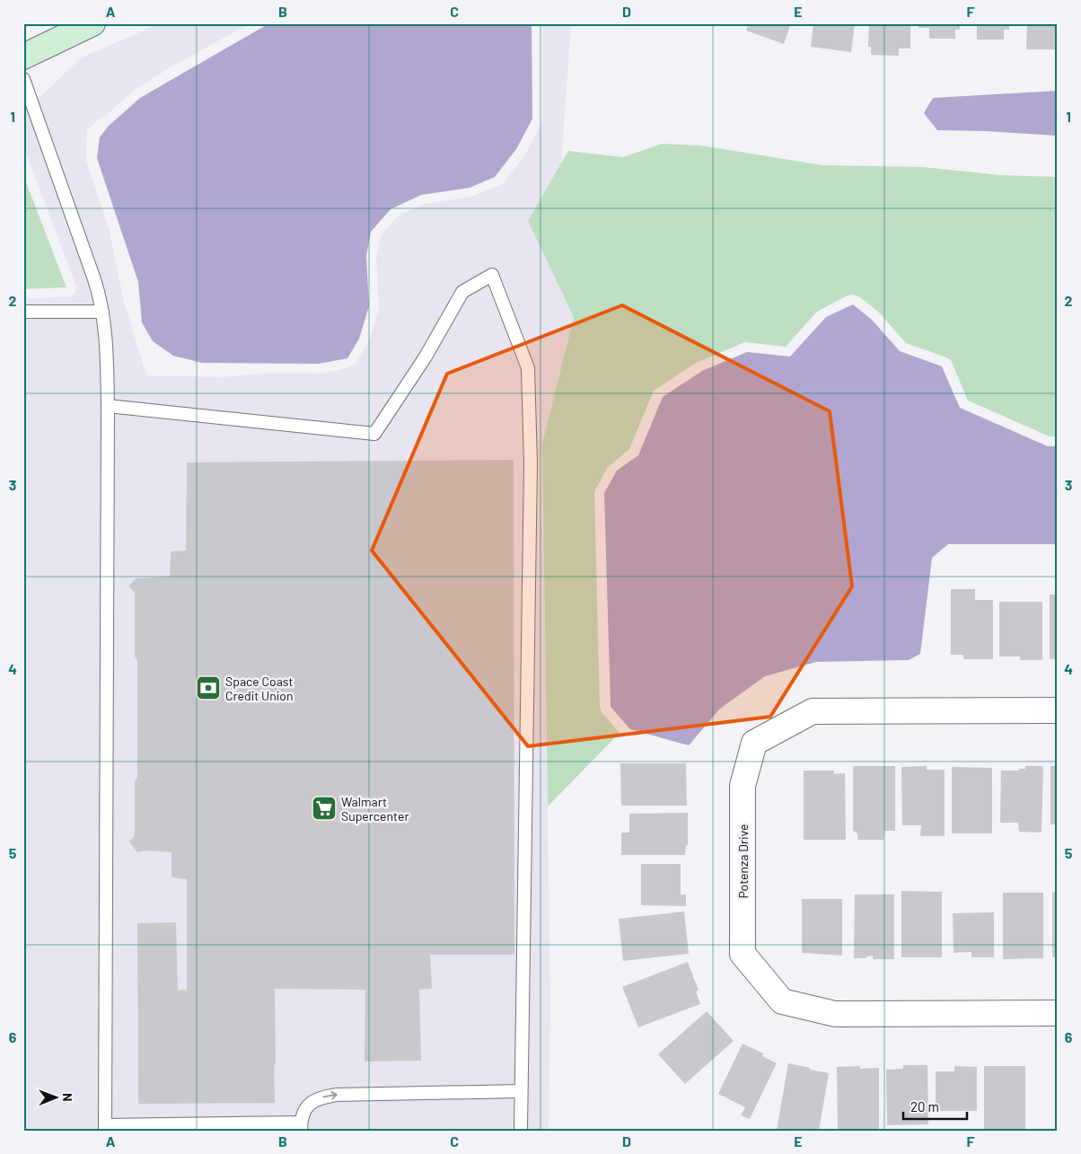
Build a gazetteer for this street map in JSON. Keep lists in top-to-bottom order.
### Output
{
  "streets": {
    "street": ["Potenza Drive"]
  },
  "places": {
    "bank": ["Space Coast Credit Union"],
    "supermarket": ["Walmart Supercenter"]
  },
  "scale_bar": "20 m",
  "north": "right",
  "grid": {
    "columns": [
      "A",
      "B",
      "C",
      "D",
      "E",
      "F"
    ],
    "rows": [
      "1",
      "2",
      "3",
      "4",
      "5",
      "6"
    ]
  }
}
